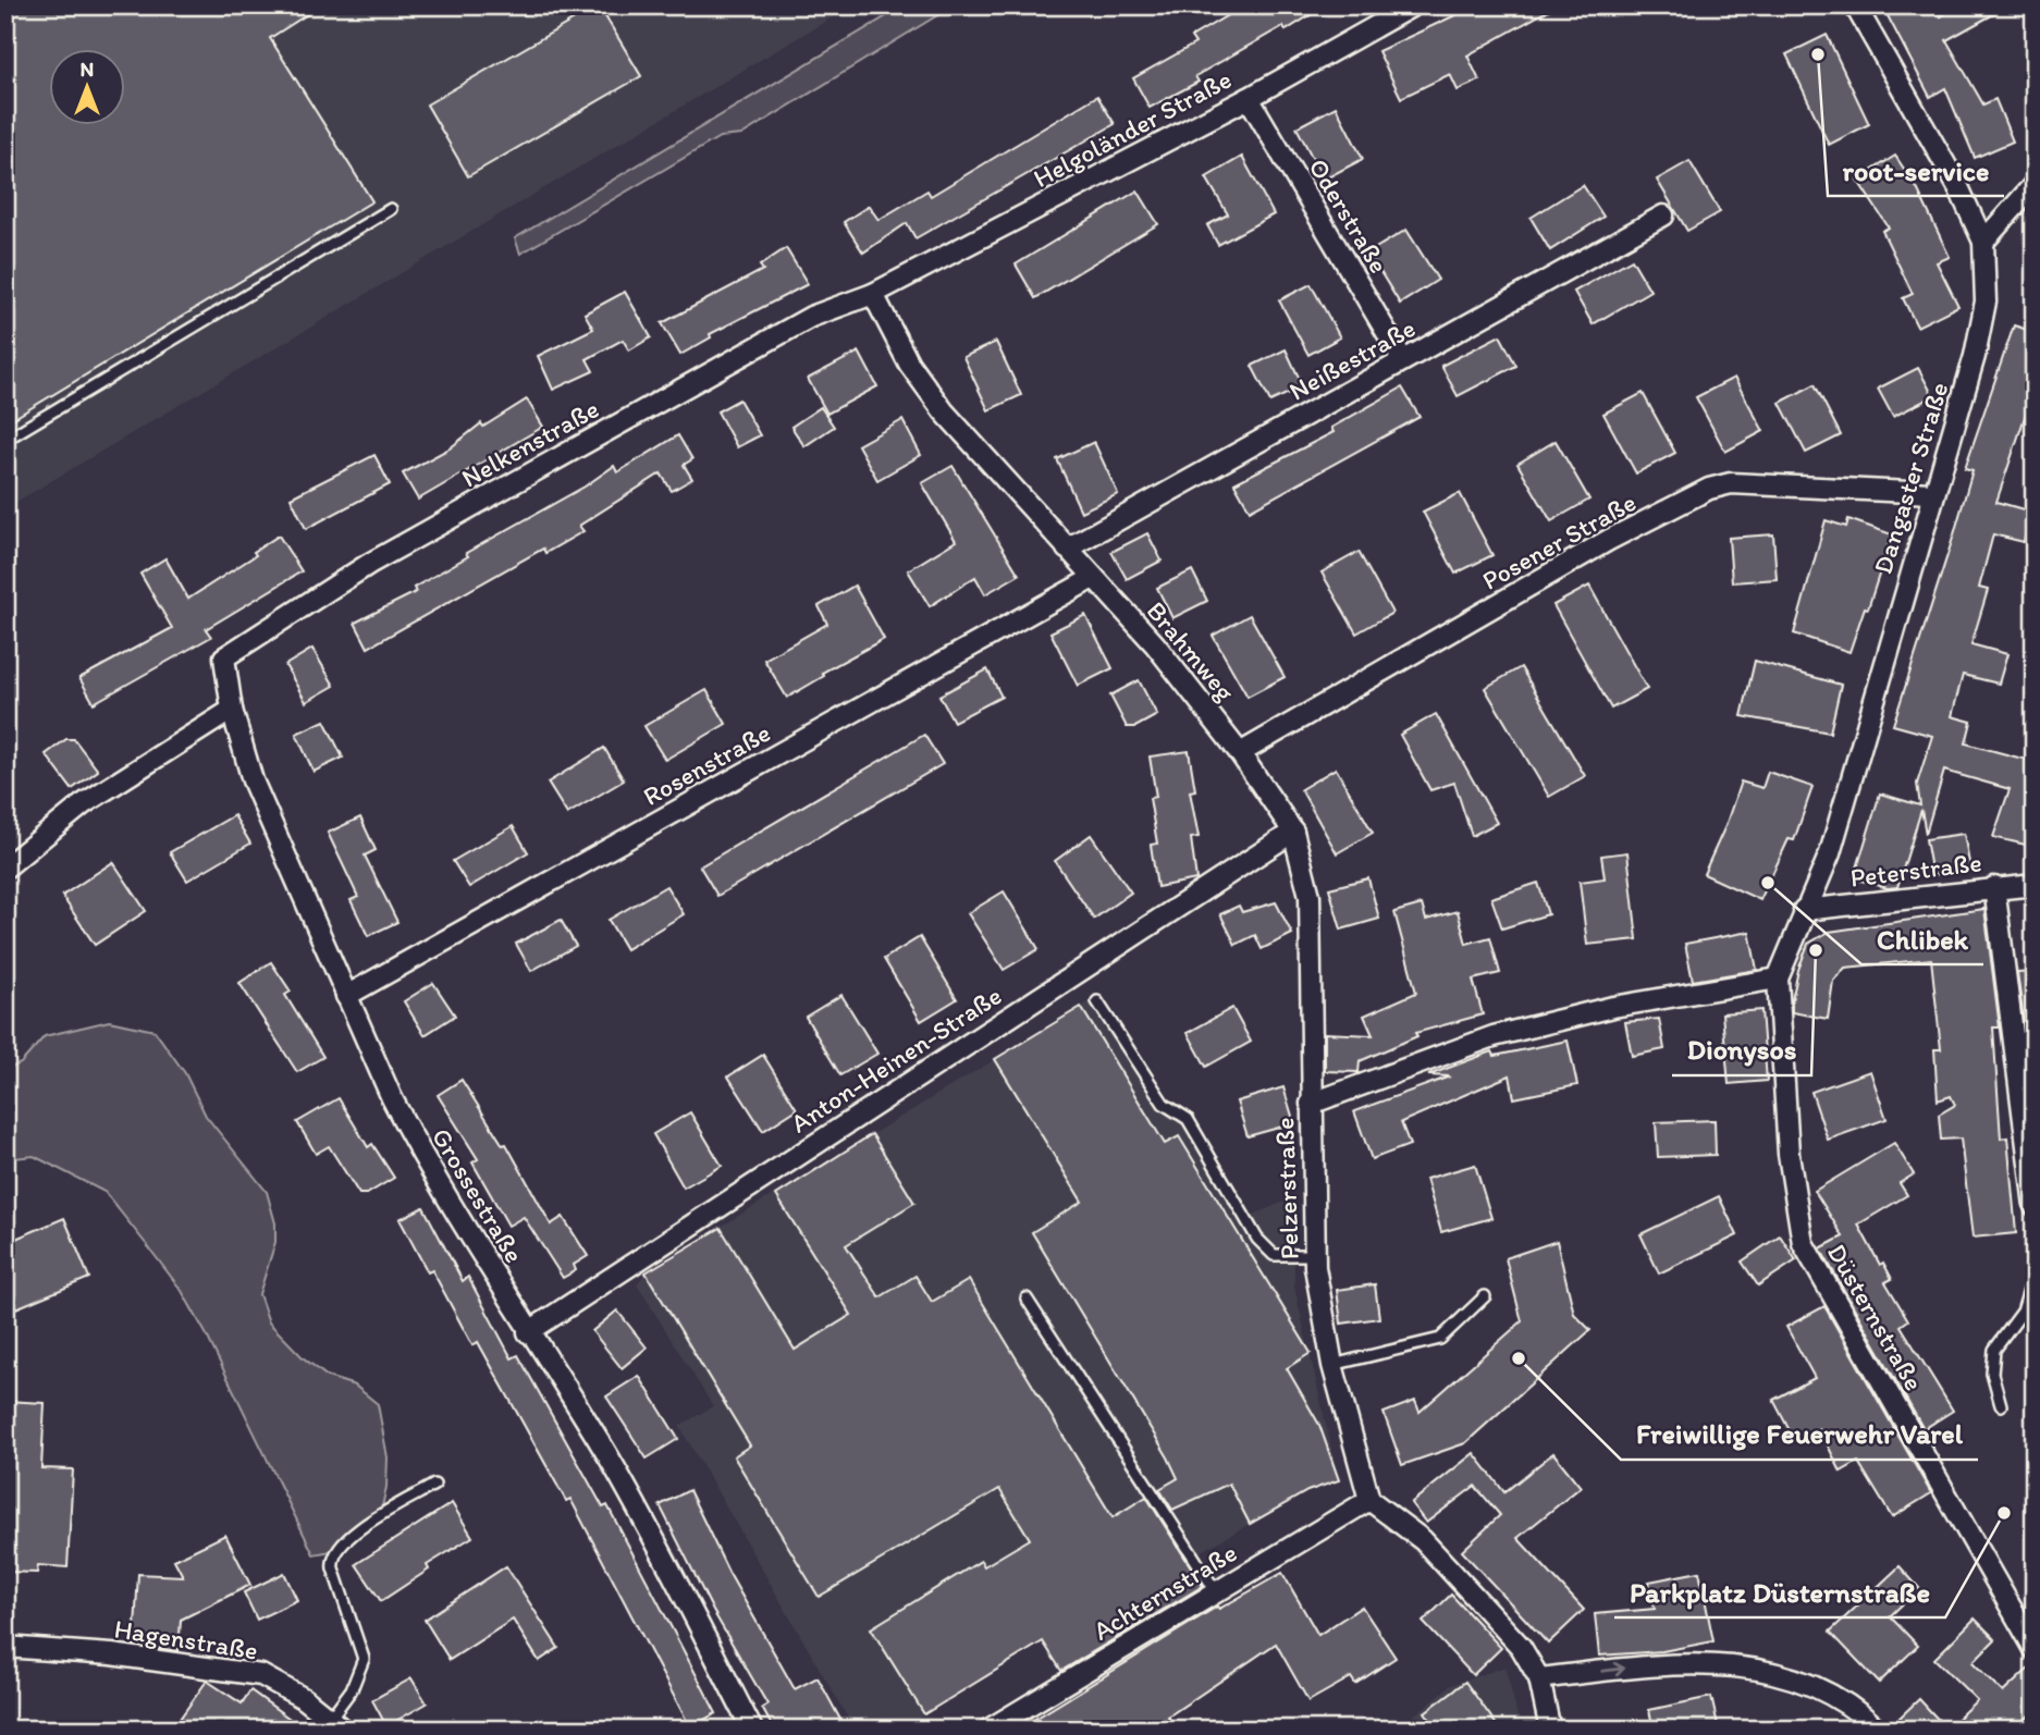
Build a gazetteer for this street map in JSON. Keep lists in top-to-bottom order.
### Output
{
  "streets": {
    "street": [
      "Helgoländer Straße",
      "Oderstraße",
      "Neißestraße",
      "Nelkenstraße",
      "Dangaster Straße",
      "Posener Straße",
      "Brahmweg",
      "Rosenstraße",
      "Peterstraße",
      "Anton-Heinen-Straße",
      "Pelzerstraße",
      "Grossestraße",
      "Düsternstraße",
      "Achternstraße",
      "Hagenstraße"
    ]
  },
  "crossings": [
    ["Helgoländer Straße", "Oderstraße"],
    ["Helgoländer Straße", "Nelkenstraße"],
    ["Helgoländer Straße", "Brahmweg"],
    ["Oderstraße", "Neißestraße"],
    ["Neißestraße", "Brahmweg"],
    ["Nelkenstraße", "Brahmweg"],
    ["Nelkenstraße", "Grossestraße"],
    ["Dangaster Straße", "Posener Straße"],
    ["Dangaster Straße", "Peterstraße"],
    ["Dangaster Straße", "Pelzerstraße"],
    ["Dangaster Straße", "Düsternstraße"],
    ["Posener Straße", "Brahmweg"],
    ["Brahmweg", "Rosenstraße"],
    ["Brahmweg", "Anton-Heinen-Straße"],
    ["Brahmweg", "Pelzerstraße"],
    ["Rosenstraße", "Grossestraße"],
    ["Anton-Heinen-Straße", "Grossestraße"],
    ["Pelzerstraße", "Düsternstraße"],
    ["Pelzerstraße", "Achternstraße"]
  ],
  "places": [
    "root-service",
    "Chlibek",
    "Dionysos",
    "Freiwillige Feuerwehr Varel",
    "Parkplatz Düsternstraße"
  ],
  "north": "top"
}
